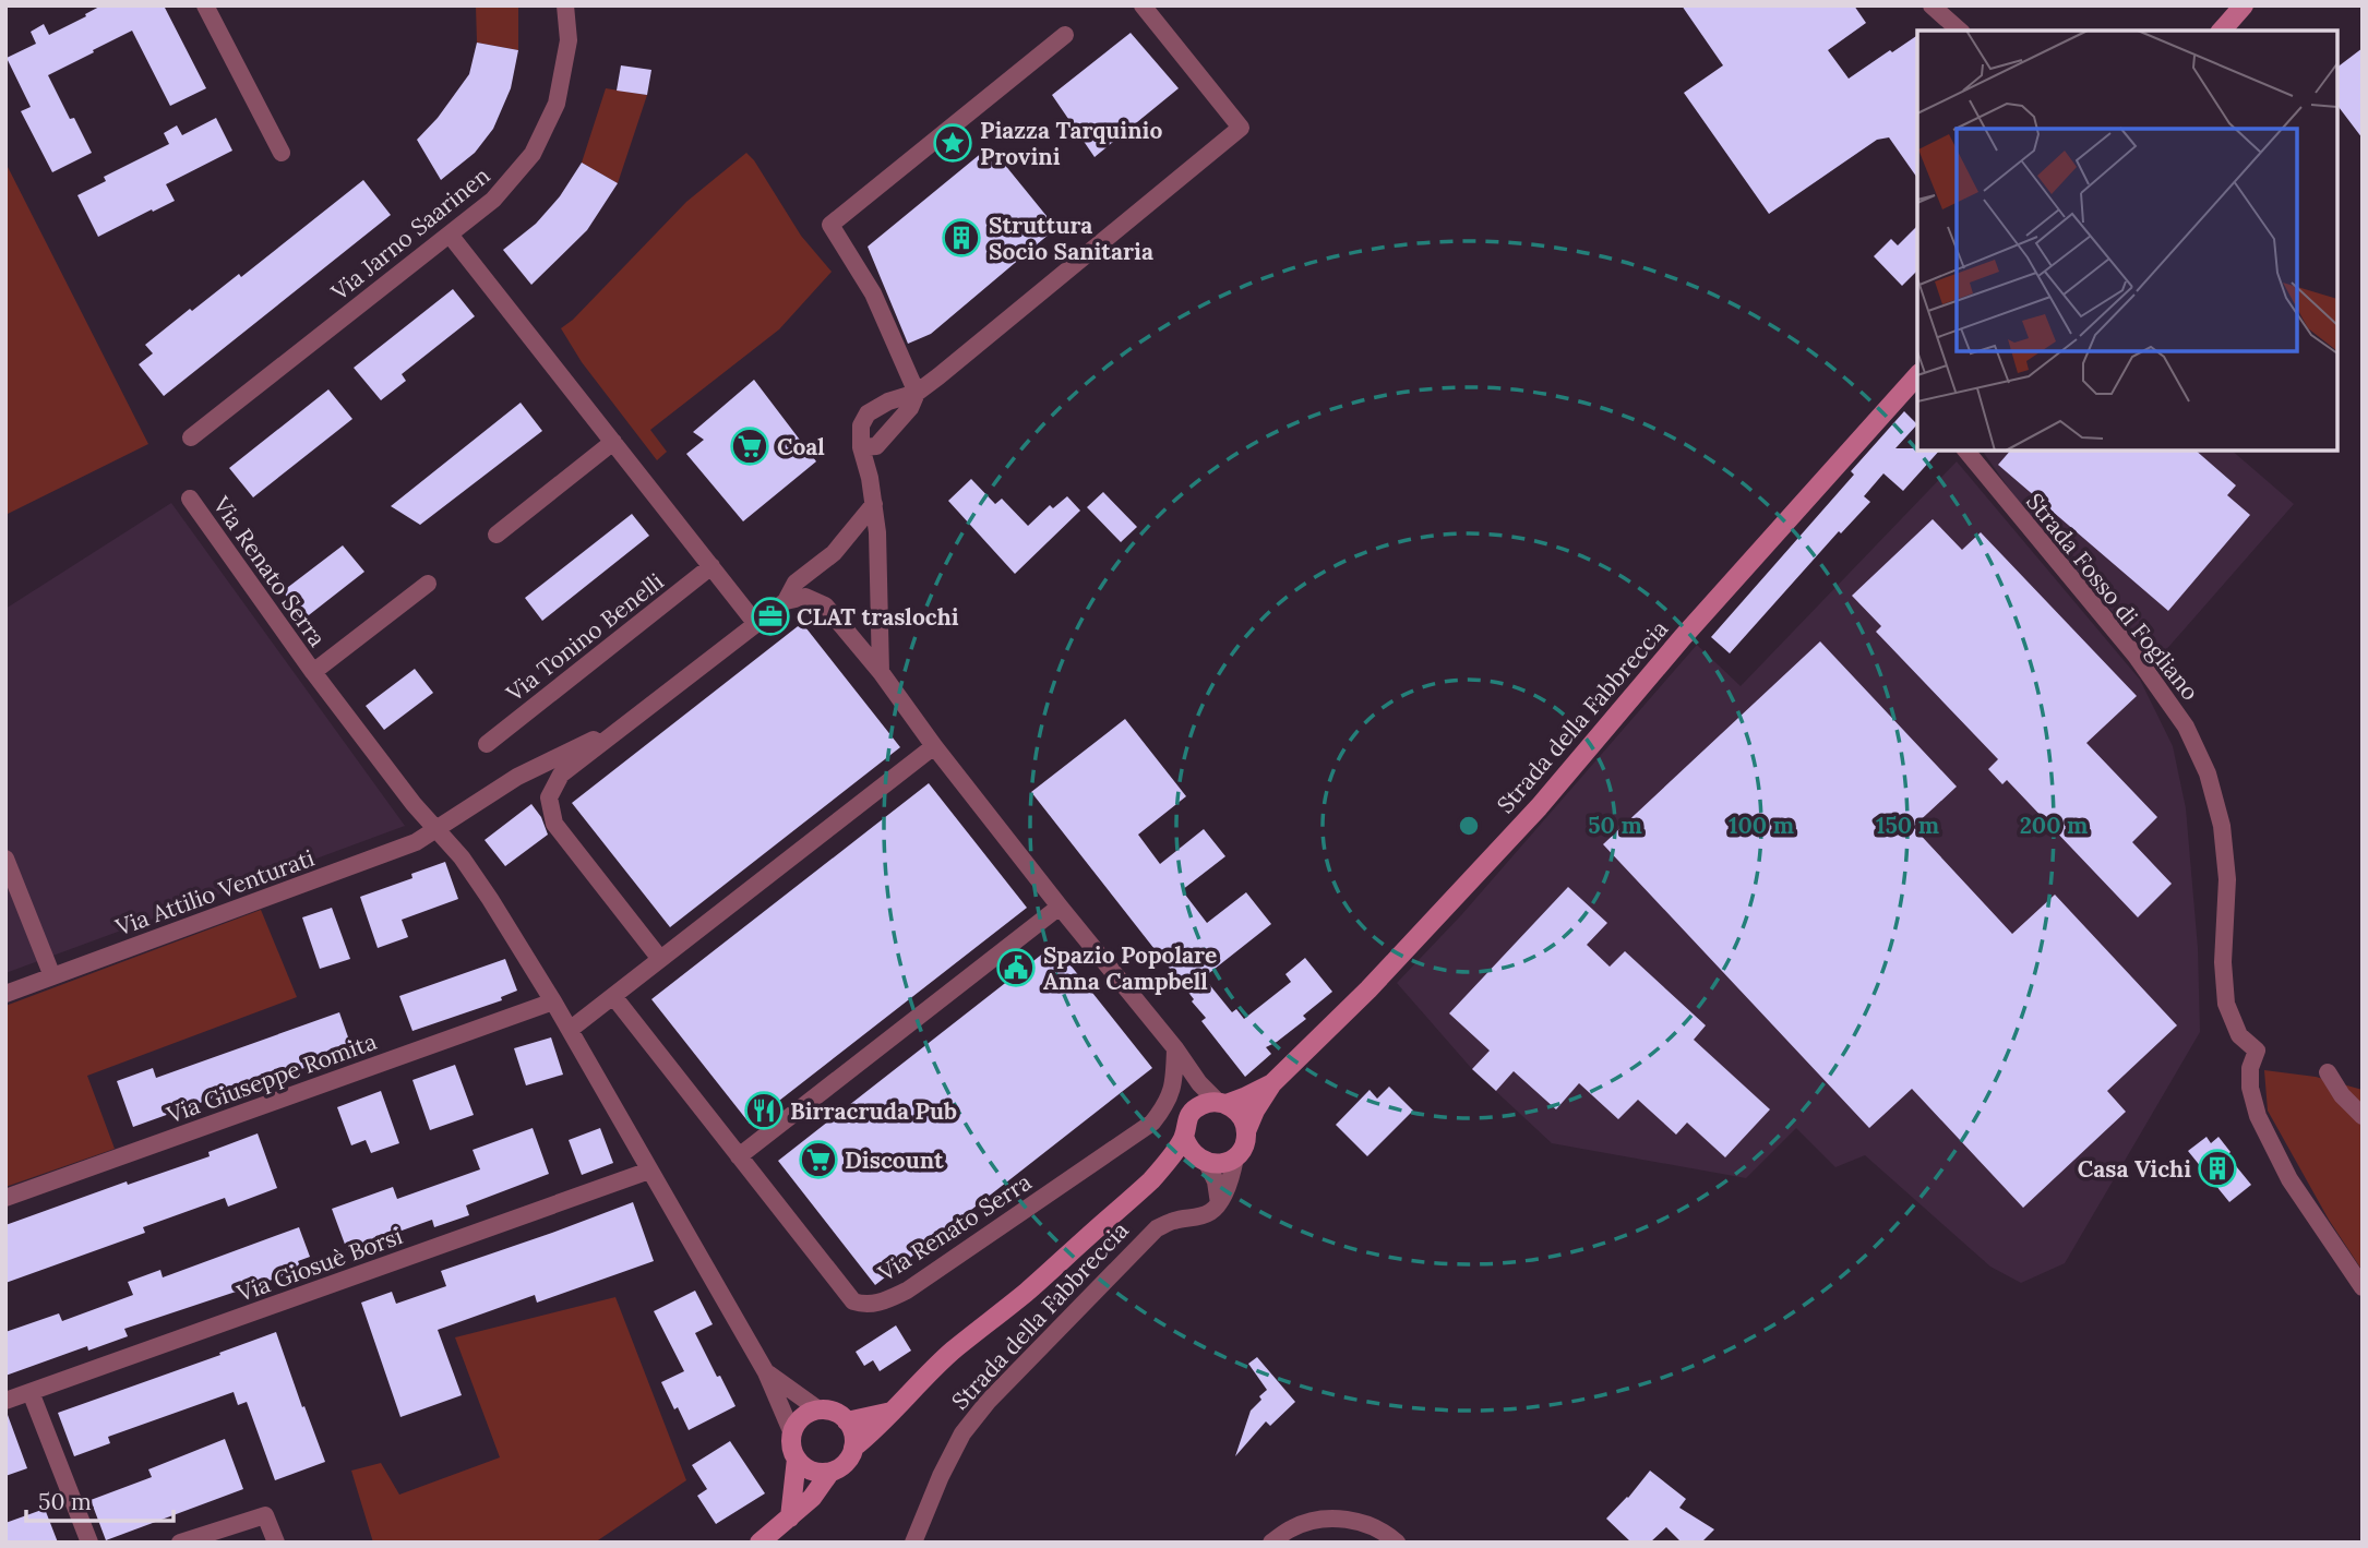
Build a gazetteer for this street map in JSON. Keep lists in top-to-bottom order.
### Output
{
  "streets": {
    "street": [
      "Via Jarno Saarinen",
      "Via Renato Serra",
      "Strada Fosso di Fogliano",
      "Via Tonino Benelli",
      "Strada della Fabbreccia",
      "Via Attilio Venturati",
      "Via Giuseppe Romita",
      "Via Giosuè Borsi"
    ]
  },
  "crossings": [
    ["Via Renato Serra", "Strada della Fabbreccia"],
    ["Via Renato Serra", "Via Attilio Venturati"],
    ["Via Renato Serra", "Via Giuseppe Romita"],
    ["Via Renato Serra", "Via Giosuè Borsi"]
  ],
  "places": {
    "place": ["Piazza Tarquinio Provini"],
    "building": ["Struttura Socio Sanitaria", "Casa Vichi"],
    "supermarket": ["Coal", "Discount"],
    "office": ["CLAT traslochi"],
    "public building": ["Spazio Popolare Anna Campbell"],
    "restaurant": ["Birracruda Pub"]
  },
  "scale_bar": "50 m",
  "rings": [
    "50 m",
    "100 m",
    "150 m",
    "200 m"
  ]
}
